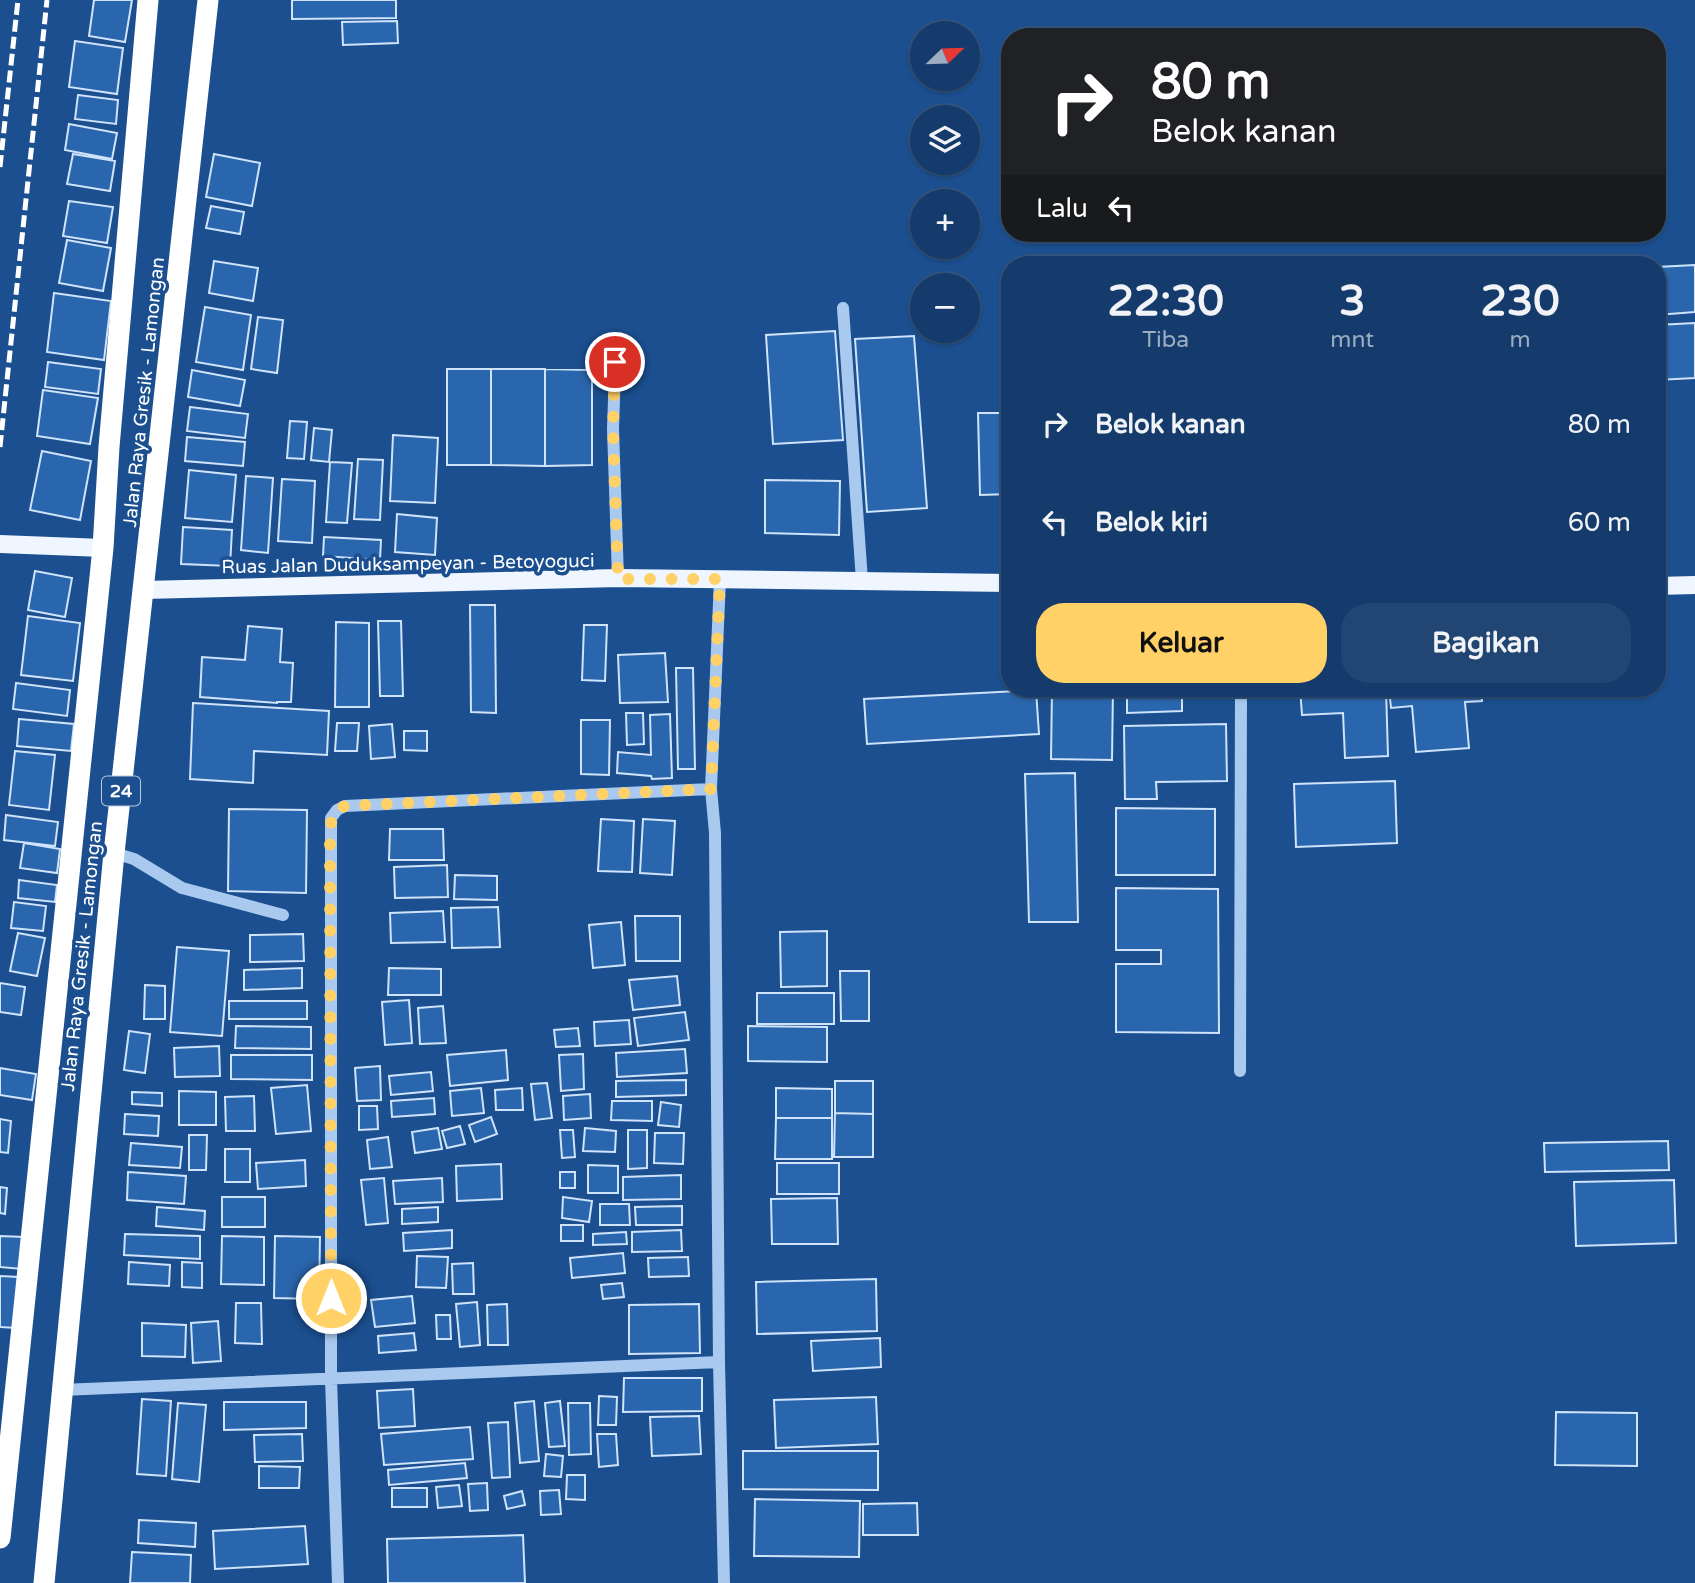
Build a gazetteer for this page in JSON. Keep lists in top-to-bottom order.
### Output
{
  "streets": {
    "highway": ["Jalan Raya Gresik - Lamongan", "24"],
    "main road": ["Ruas Jalan Duduksampeyan - Betoyoguci"]
  },
  "crossings": [
    ["Jalan Raya Gresik - Lamongan", "Ruas Jalan Duduksampeyan - Betoyoguci"]
  ],
  "north": "top right",
  "page": {
    "map_buttons": ["+", "−"],
    "turn": ["80 m", "Belok kanan"],
    "then": "Lalu",
    "eta": [
      "22:30",
      "Tiba",
      "3",
      "mnt",
      "230",
      "m"
    ],
    "list": [
      {
        "name": "Belok kanan",
        "value": "80 m"
      },
      {
        "name": "Belok kiri",
        "value": "60 m"
      }
    ],
    "buttons": ["Keluar", "Bagikan"]
  }
}
